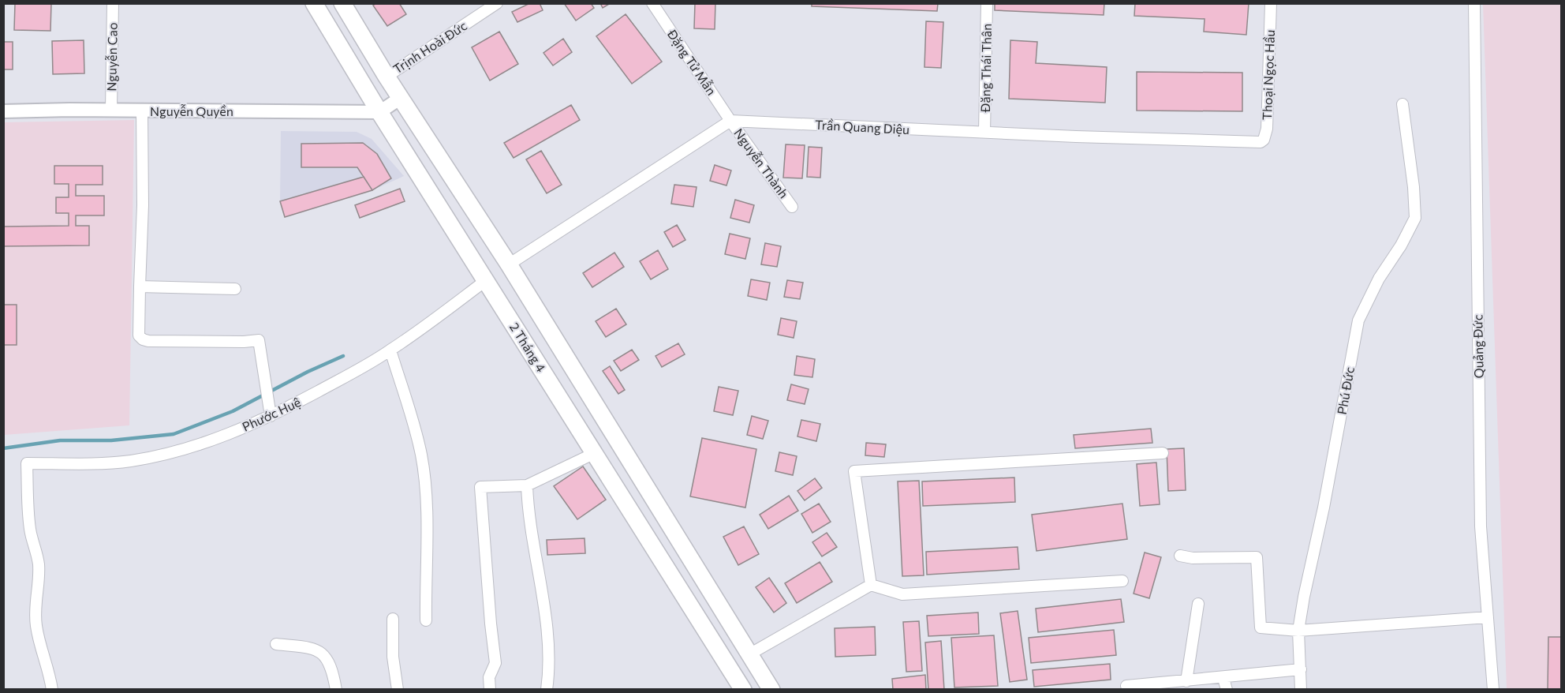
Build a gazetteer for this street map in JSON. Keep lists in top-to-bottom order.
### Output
{
  "streets": {
    "main road": ["2 Tháng 4"],
    "street": [
      "Trịnh Hoài Đức",
      "Nguyễn Cao",
      "Đặng Tử Mẫn",
      "Đặng Thái Thân",
      "Thoại Ngọc Hầu",
      "Nguyễn Quyền",
      "Trần Quang Diệu",
      "Nguyễn Thành",
      "Quảng Đức",
      "Phú Đức",
      "Phước Huệ"
    ]
  },
  "crossings": [
    ["Nguyễn Cao", "Nguyễn Quyền"],
    ["Đặng Tử Mẫn", "Trần Quang Diệu"],
    ["Đặng Tử Mẫn", "Nguyễn Thành"],
    ["Đặng Thái Thân", "Trần Quang Diệu"],
    ["Thoại Ngọc Hầu", "Trần Quang Diệu"],
    ["Nguyễn Quyền", "2 Tháng 4"],
    ["Trần Quang Diệu", "Nguyễn Thành"],
    ["2 Tháng 4", "Phước Huệ"]
  ]
}
